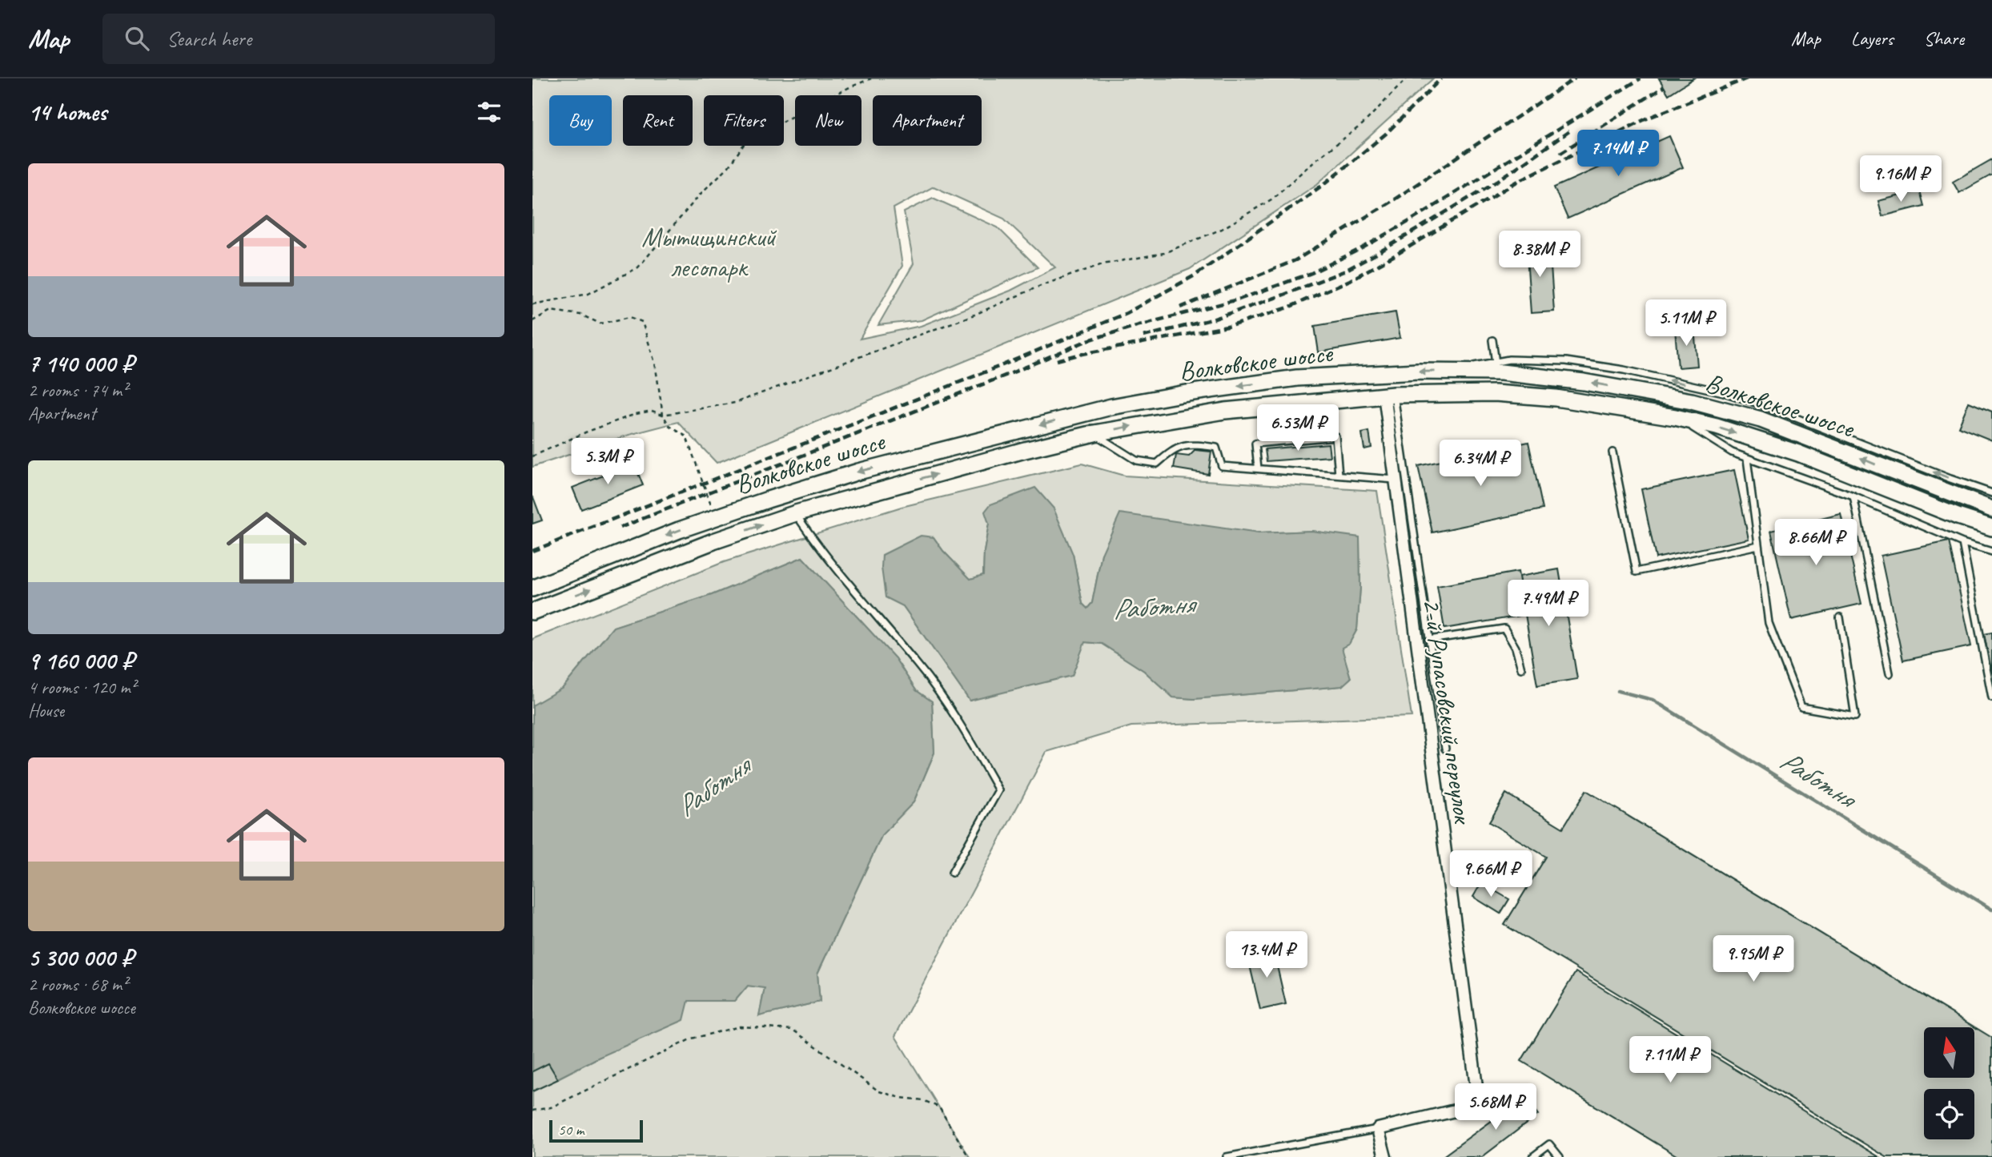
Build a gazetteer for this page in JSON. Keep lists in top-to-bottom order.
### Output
{
  "streets": {
    "main road": ["Волковское шоссе"],
    "street": ["2-й Рупасовский переулок"]
  },
  "crossings": [
    ["Волковское шоссе", "2-й Рупасовский переулок"]
  ],
  "water": ["Работня"],
  "parks": ["Мытищинский лесопарк"],
  "scale_bar": "50 m",
  "north": "top",
  "page": {
    "header": "Map",
    "search": "Search here",
    "nav": ["Map", "Layers", "Share"],
    "heading": "14 homes",
    "chip": [
      "Buy",
      "Rent",
      "Filters",
      "New",
      "Apartment"
    ],
    "price": [
      "7.14M ₽",
      "9.16M ₽",
      "8.38M ₽",
      "5.11M ₽",
      "6.53M ₽",
      "5.3M ₽",
      "6.34M ₽",
      "8.66M ₽",
      "7.49M ₽",
      "9.66M ₽",
      "13.4M ₽",
      "9.95M ₽",
      "7.11M ₽",
      "5.68M ₽"
    ],
    "list": [
      {
        "name": "7 140 000 ₽",
        "note": "2 rooms · 74 m² · Apartment"
      },
      {
        "name": "9 160 000 ₽",
        "note": "4 rooms · 120 m² · House"
      },
      {
        "name": "5 300 000 ₽",
        "note": "2 rooms · 68 m² · Волковское шоссе"
      }
    ],
    "scale": "50 m"
  }
}
